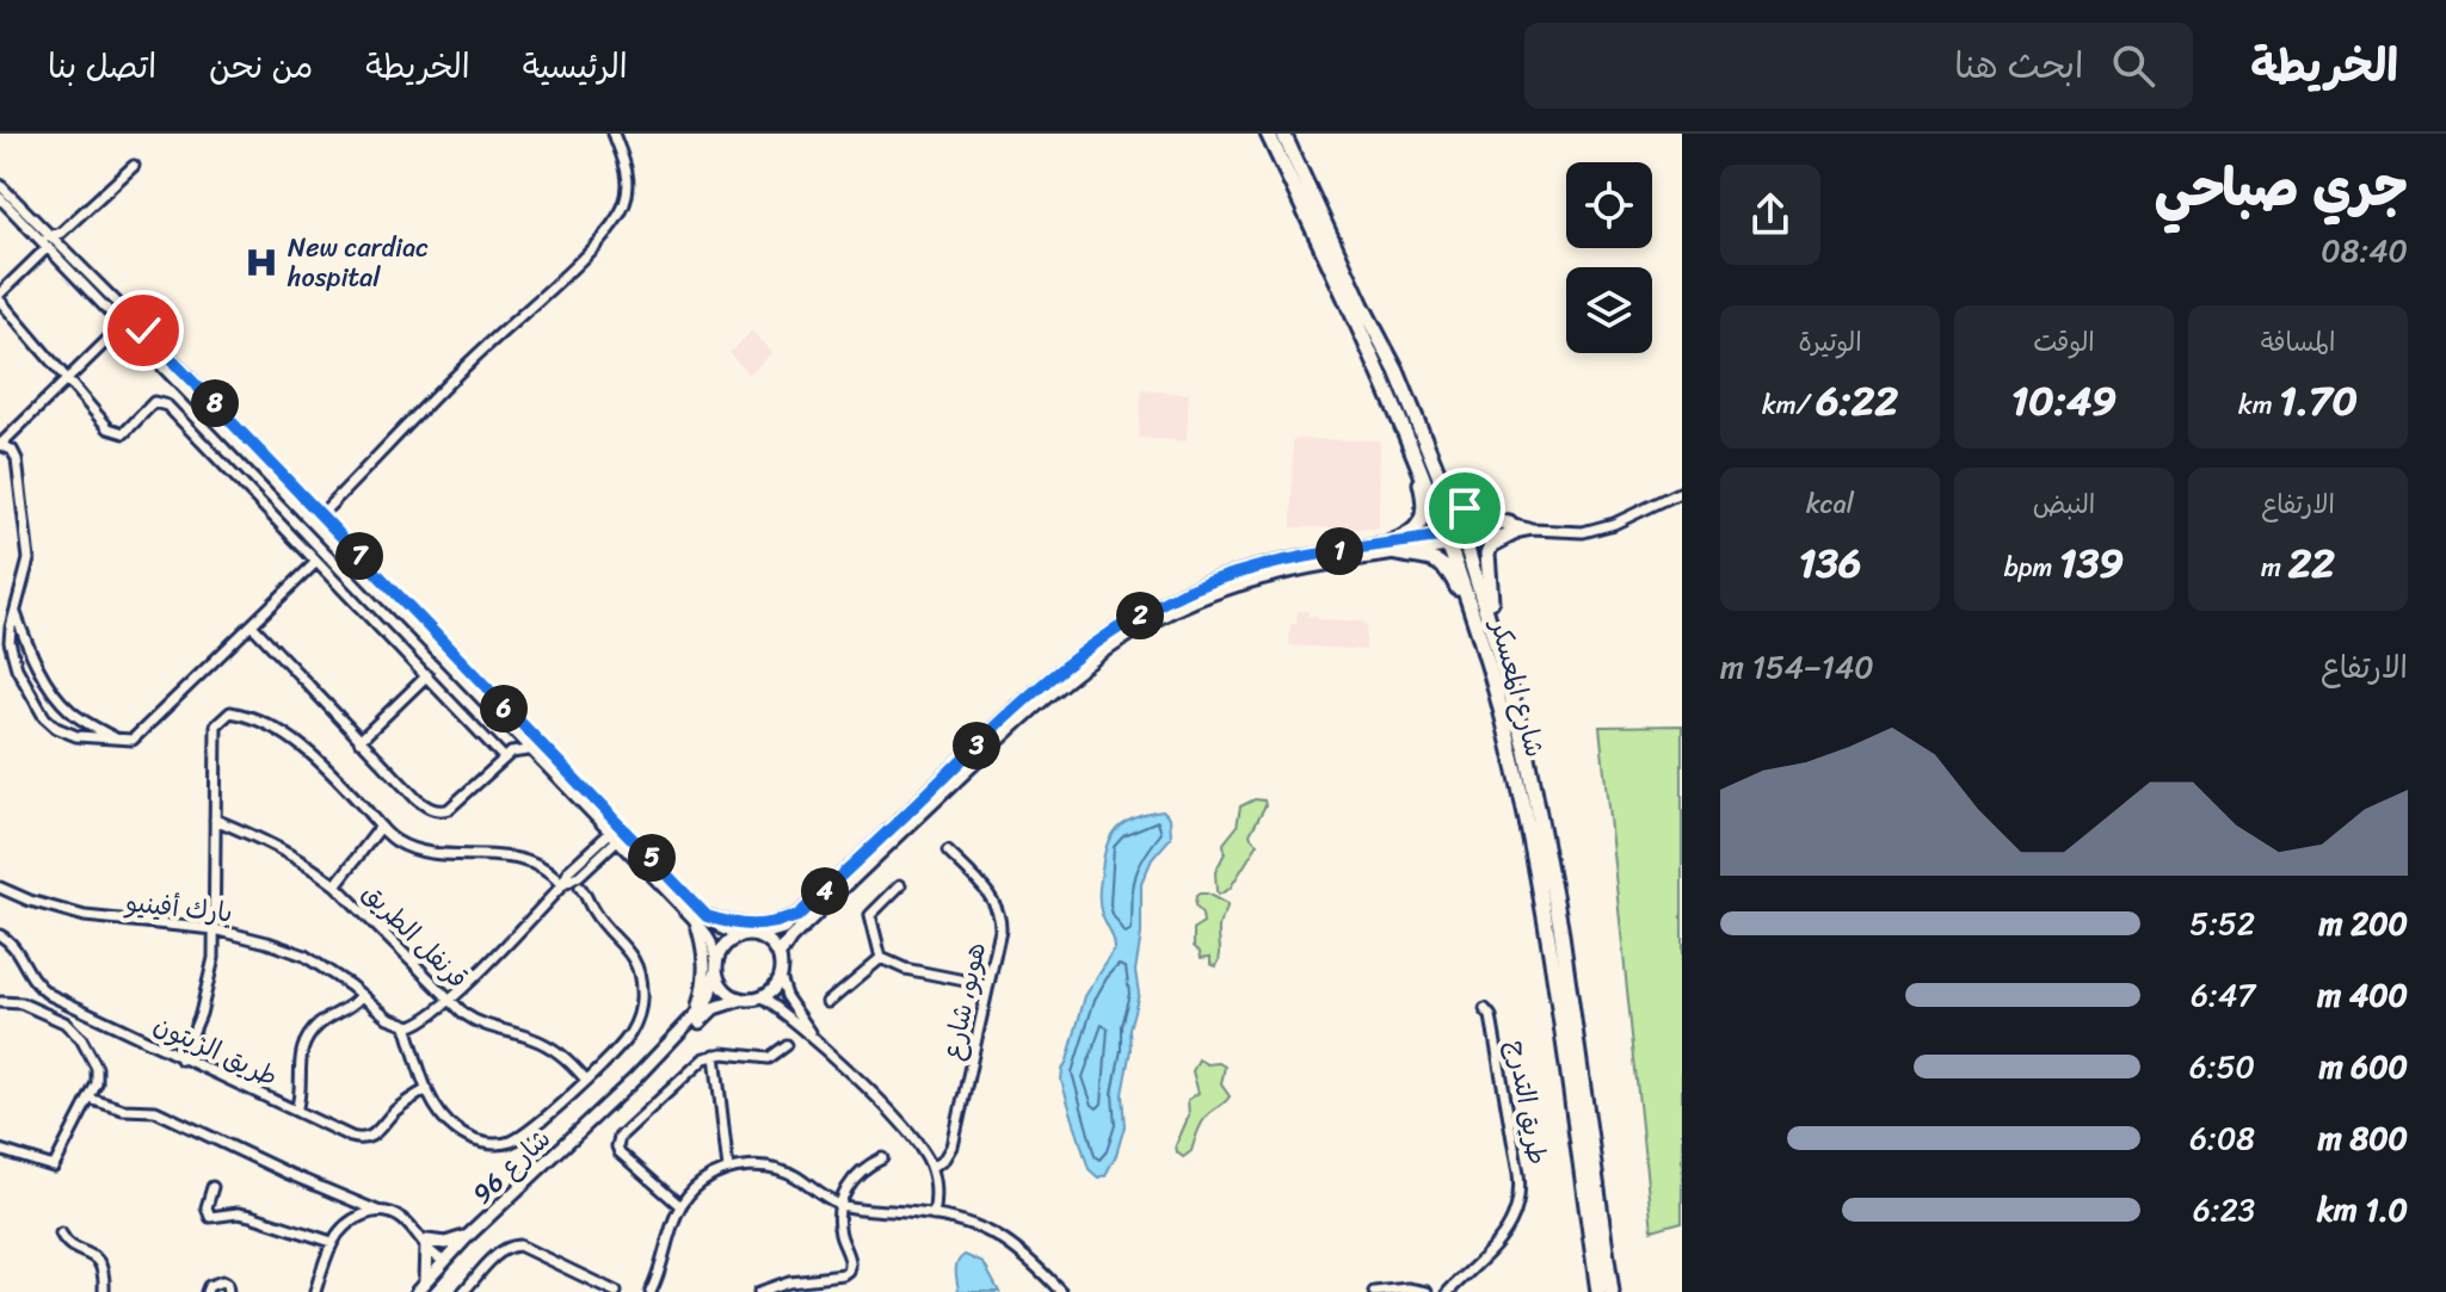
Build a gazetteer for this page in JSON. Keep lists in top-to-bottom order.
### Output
{
  "streets": {
    "main road": ["شارع المعسكر"],
    "street": [
      "بارك أفينيو",
      "قرنفل الطريق",
      "هوبو، شارع",
      "طريق الزيتون",
      "طريق التدرج",
      "شارع 96"
    ]
  },
  "crossings": [
    ["بارك أفينيو", "طريق الزيتون"]
  ],
  "places": {
    "hospital": ["New cardiac hospital"]
  },
  "page": {
    "header": "الخريطة",
    "search": "ابحث هنا",
    "nav": [
      "الرئيسية",
      "الخريطة",
      "من نحن",
      "اتصل بنا"
    ],
    "heading": ["جري صباحي", "08:40"],
    "stats": [
      ["المسافة", "1.70 km"],
      ["الوقت", "10:49"],
      ["الوتيرة", "6:22 /km"],
      ["الارتفاع", "22 m"],
      ["النبض", "139 bpm"],
      ["kcal", "136"]
    ],
    "pins": [
      "8",
      "1",
      "7",
      "2",
      "6",
      "3",
      "5",
      "4"
    ],
    "chart": ["الارتفاع", "140–154 m"],
    "list": [
      {
        "name": "200 m",
        "note": "5:52"
      },
      {
        "name": "400 m",
        "note": "6:47"
      },
      {
        "name": "600 m",
        "note": "6:50"
      },
      {
        "name": "800 m",
        "note": "6:08"
      },
      {
        "name": "1.0 km",
        "note": "6:23"
      }
    ]
  }
}
